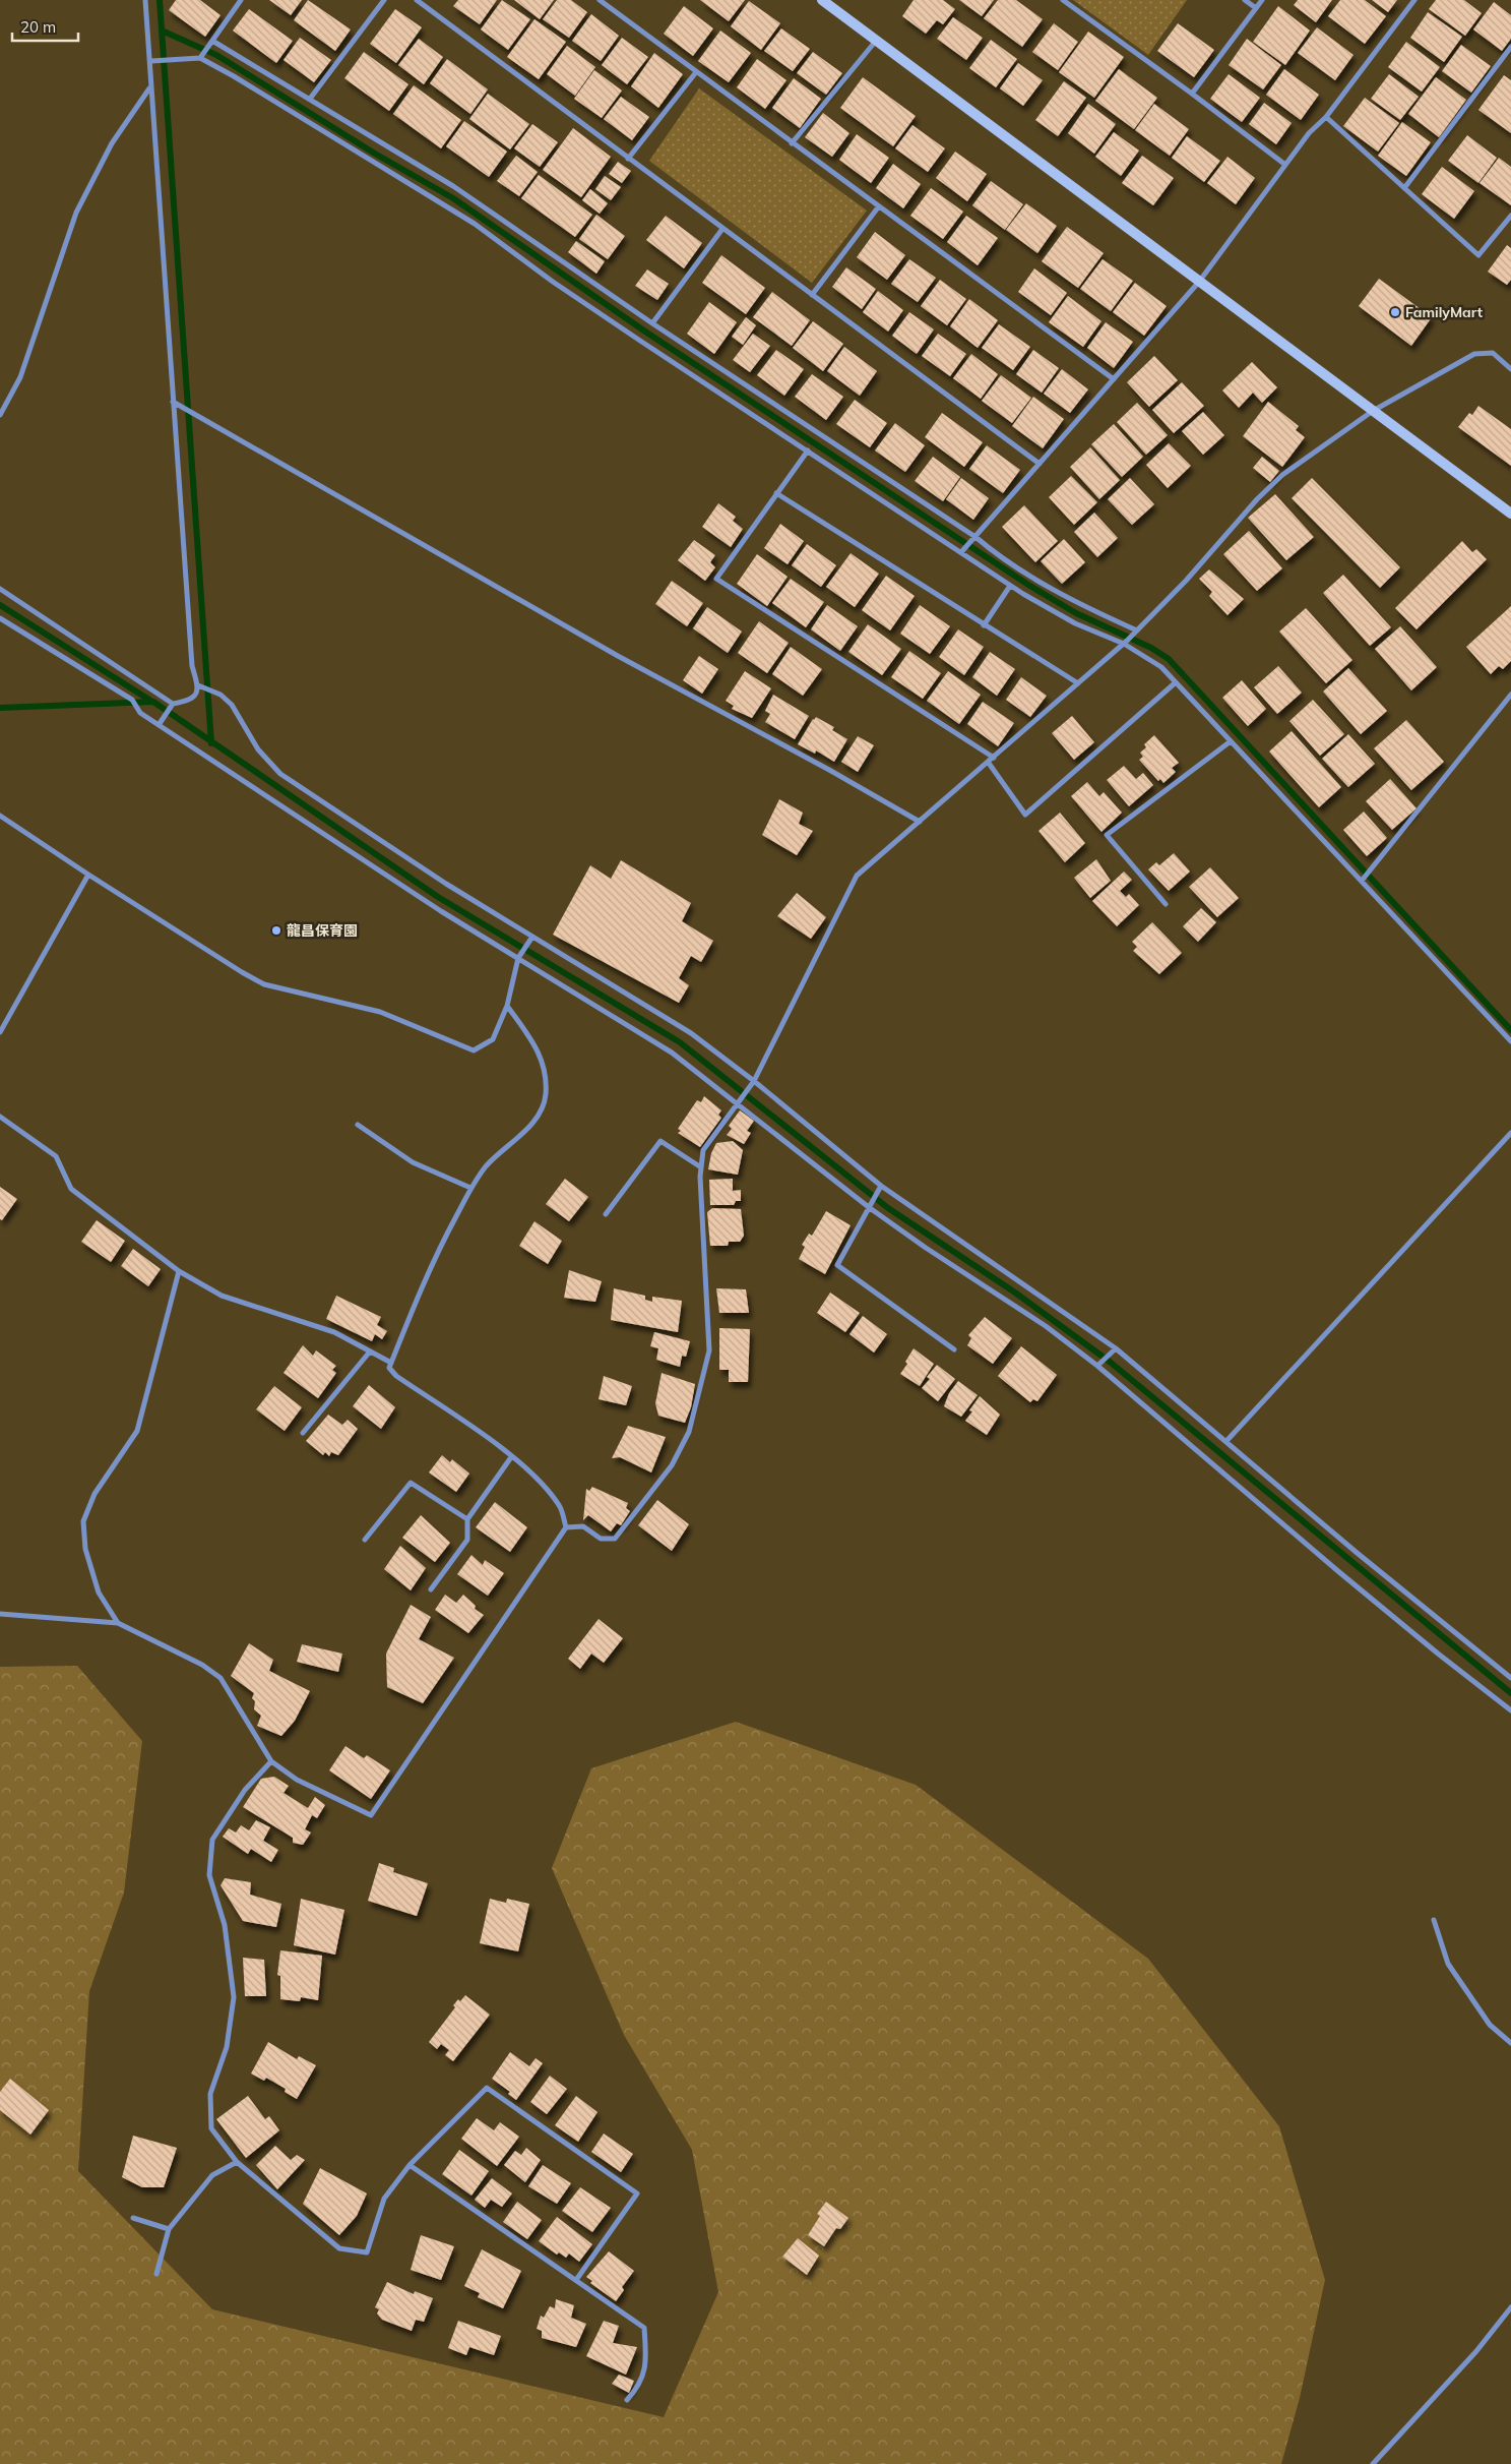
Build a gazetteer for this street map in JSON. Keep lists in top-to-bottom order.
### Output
{
  "places": ["FamilyMart", "龍昌保育園"],
  "scale_bar": "20 m"
}
